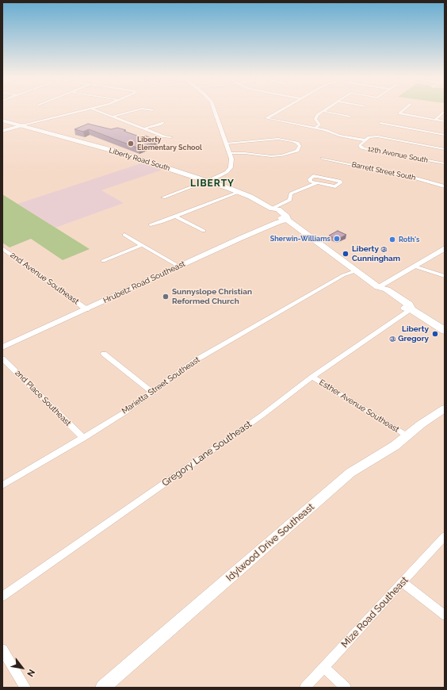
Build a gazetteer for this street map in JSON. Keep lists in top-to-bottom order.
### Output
{
  "streets": {
    "main road": ["Liberty Road South"],
    "street": [
      "12th Avenue South",
      "Barrett Street South",
      "2nd Avenue Southeast",
      "Hrubetz Road Southeast",
      "Marietta Street Southeast",
      "2nd Place Southeast",
      "Esther Avenue Southeast",
      "Gregory Lane Southeast",
      "Idylwood Drive Southeast",
      "Mize Road Southeast"
    ]
  },
  "crossings": [
    ["Liberty Road South", "Hrubetz Road Southeast"],
    ["Liberty Road South", "Marietta Street Southeast"],
    ["Liberty Road South", "Gregory Lane Southeast"],
    ["2nd Avenue Southeast", "Hrubetz Road Southeast"],
    ["Marietta Street Southeast", "2nd Place Southeast"],
    ["Esther Avenue Southeast", "Gregory Lane Southeast"],
    ["Esther Avenue Southeast", "Idylwood Drive Southeast"]
  ],
  "districts": ["LIBERTY"],
  "places": [
    "Liberty Elementary School",
    "Sherwin-Williams",
    "Roth's",
    "Liberty @ Cunningham",
    "Sunnyslope Christian Reformed Church",
    "Liberty @ Gregory"
  ],
  "north": "bottom right"
}
